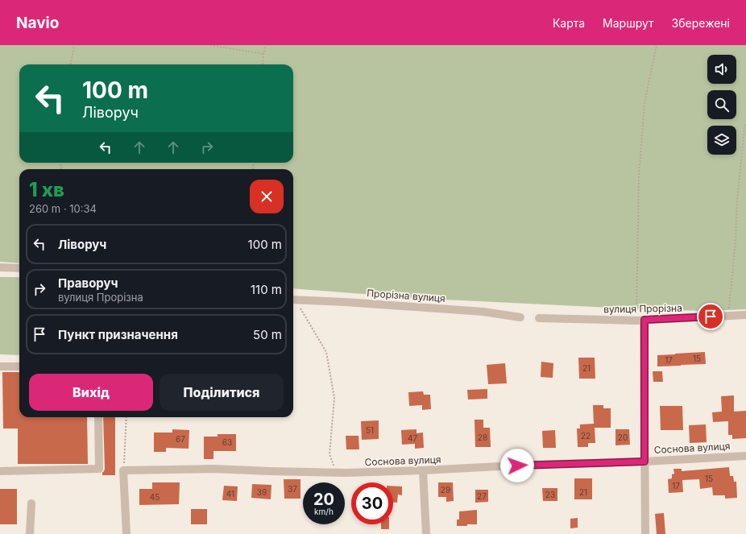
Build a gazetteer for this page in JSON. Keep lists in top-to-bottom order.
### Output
{
  "streets": {
    "street": ["Прорізна вулиця", "вулиця Прорізна", "Соснова вулиця"]
  },
  "house_numbers": [
    "15",
    "17",
    "21",
    "51",
    "22",
    "28",
    "20",
    "47",
    "67",
    "63",
    "15",
    "17",
    "37",
    "29",
    "39",
    "21",
    "41",
    "23",
    "27",
    "45"
  ],
  "page": {
    "header": "Navio",
    "nav": ["Карта", "Маршрут", "Збережені"],
    "turn": ["100 m", "Ліворуч"],
    "heading": ["1 хв", "260 m · 10:34"],
    "list": [
      {
        "name": "Ліворуч",
        "value": "100 m"
      },
      {
        "name": "Праворуч",
        "note": "вулиця Прорізна",
        "value": "110 m"
      },
      {
        "name": "Пункт призначення",
        "value": "50 m"
      }
    ],
    "buttons": ["Вихід", "Поділитися"],
    "speed": "20 km/h",
    "limit": "30"
  }
}
